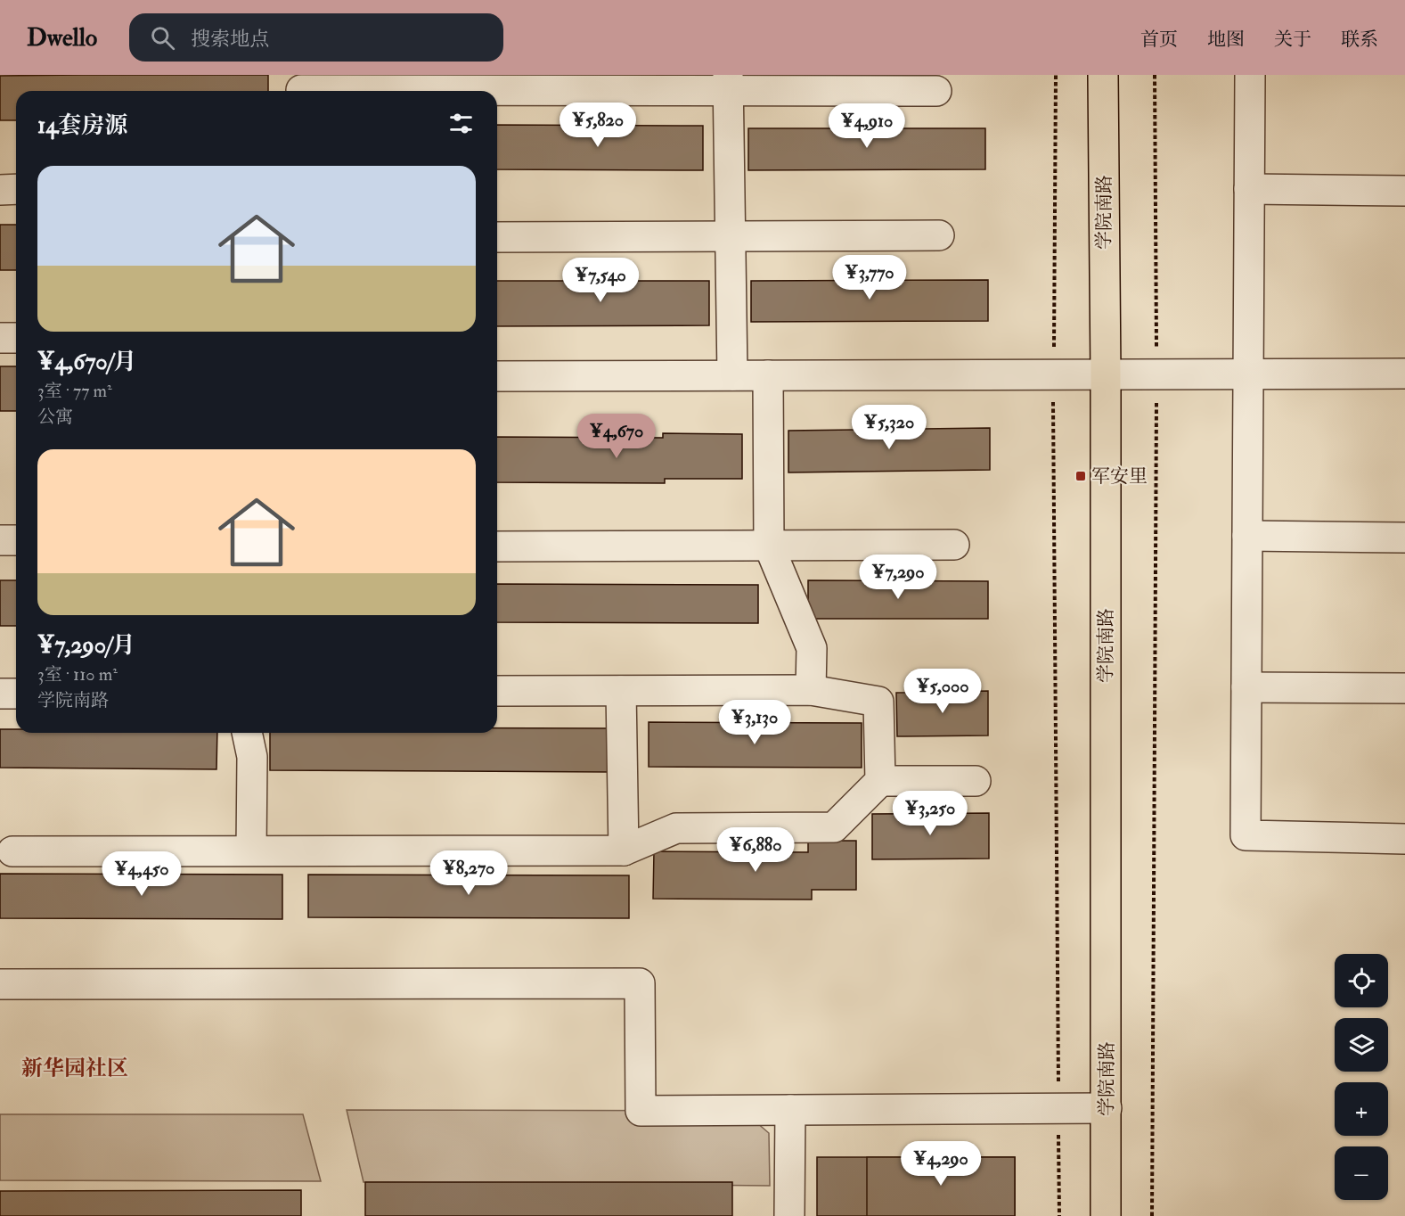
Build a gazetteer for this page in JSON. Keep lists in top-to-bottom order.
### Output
{
  "streets": {
    "main road": ["学院南路"]
  },
  "districts": ["新华园社区"],
  "places": {
    "transit": ["军安里"]
  },
  "page": {
    "header": "Dwello",
    "search": "搜索地点",
    "nav": [
      "首页",
      "地图",
      "关于",
      "联系"
    ],
    "heading": "14套房源",
    "price": [
      "¥5,820",
      "¥4,910",
      "¥3,770",
      "¥7,540",
      "¥5,320",
      "¥4,670",
      "¥7,290",
      "¥5,000",
      "¥3,130",
      "¥3,250",
      "¥6,880",
      "¥8,270",
      "¥4,450",
      "¥4,290"
    ],
    "list": [
      {
        "name": "¥4,670/月",
        "note": "3室 · 77 m² · 公寓"
      },
      {
        "name": "¥7,290/月",
        "note": "3室 · 110 m² · 学院南路"
      }
    ],
    "map_buttons": ["+", "−"]
  }
}
